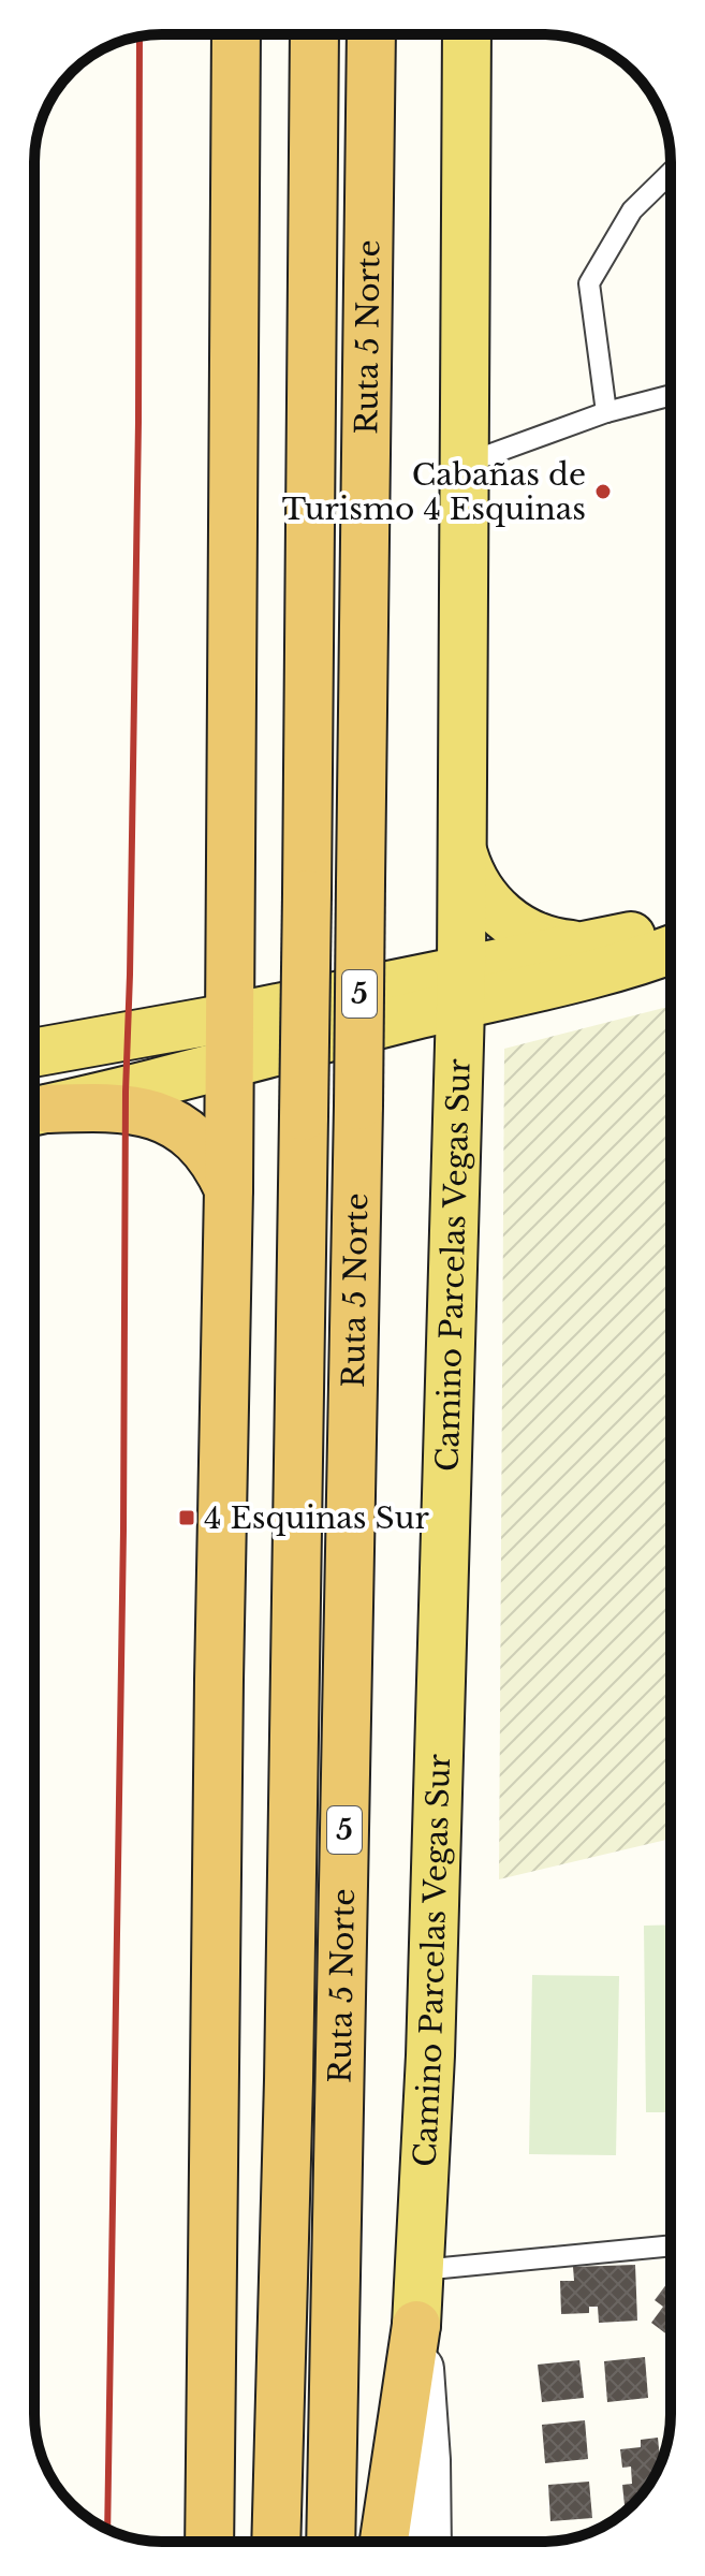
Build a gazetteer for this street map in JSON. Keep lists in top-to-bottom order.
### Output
{
  "streets": {
    "highway": ["Ruta 5 Norte", "5"],
    "main road": ["Camino Parcelas Vegas Sur"]
  },
  "places": {
    "other": ["Cabañas de Turismo 4 Esquinas"],
    "transit": ["4 Esquinas Sur"]
  }
}
